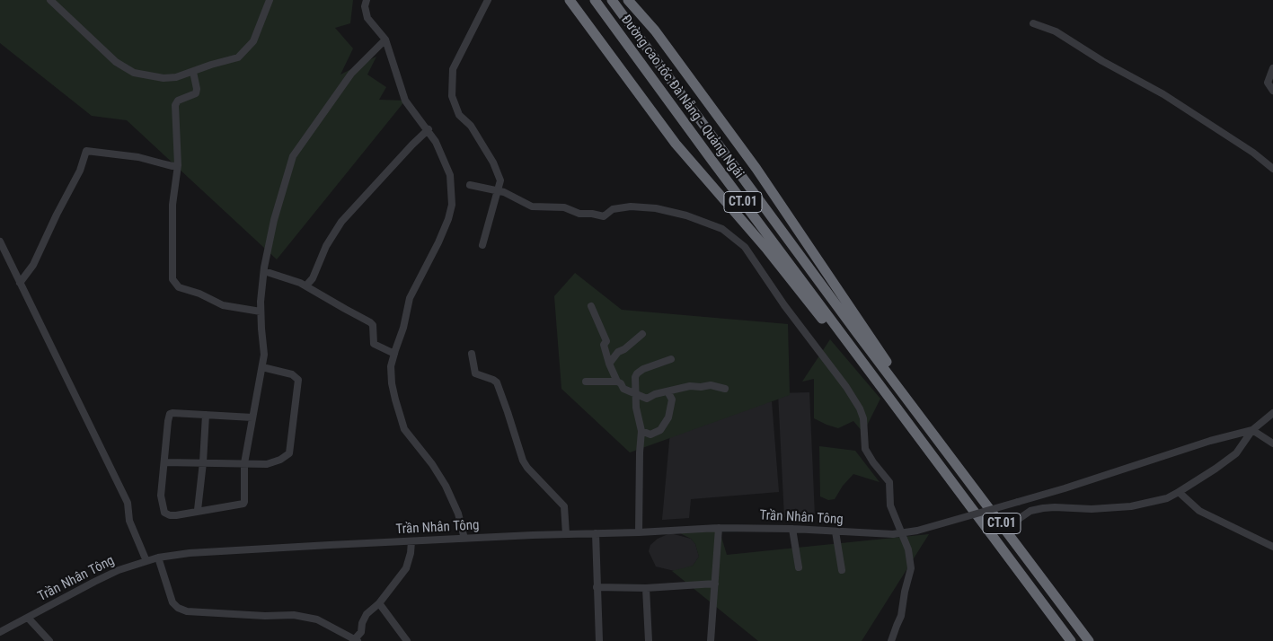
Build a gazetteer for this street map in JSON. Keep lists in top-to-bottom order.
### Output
{
  "streets": {
    "highway": ["Đường cao tốc Đà Nẵng - Quảng Ngãi", "CT.01"],
    "street": ["Trần Nhân Tông"]
  },
  "crossings": [
    ["Đường cao tốc Đà Nẵng - Quảng Ngãi", "CT.01"]
  ]
}
